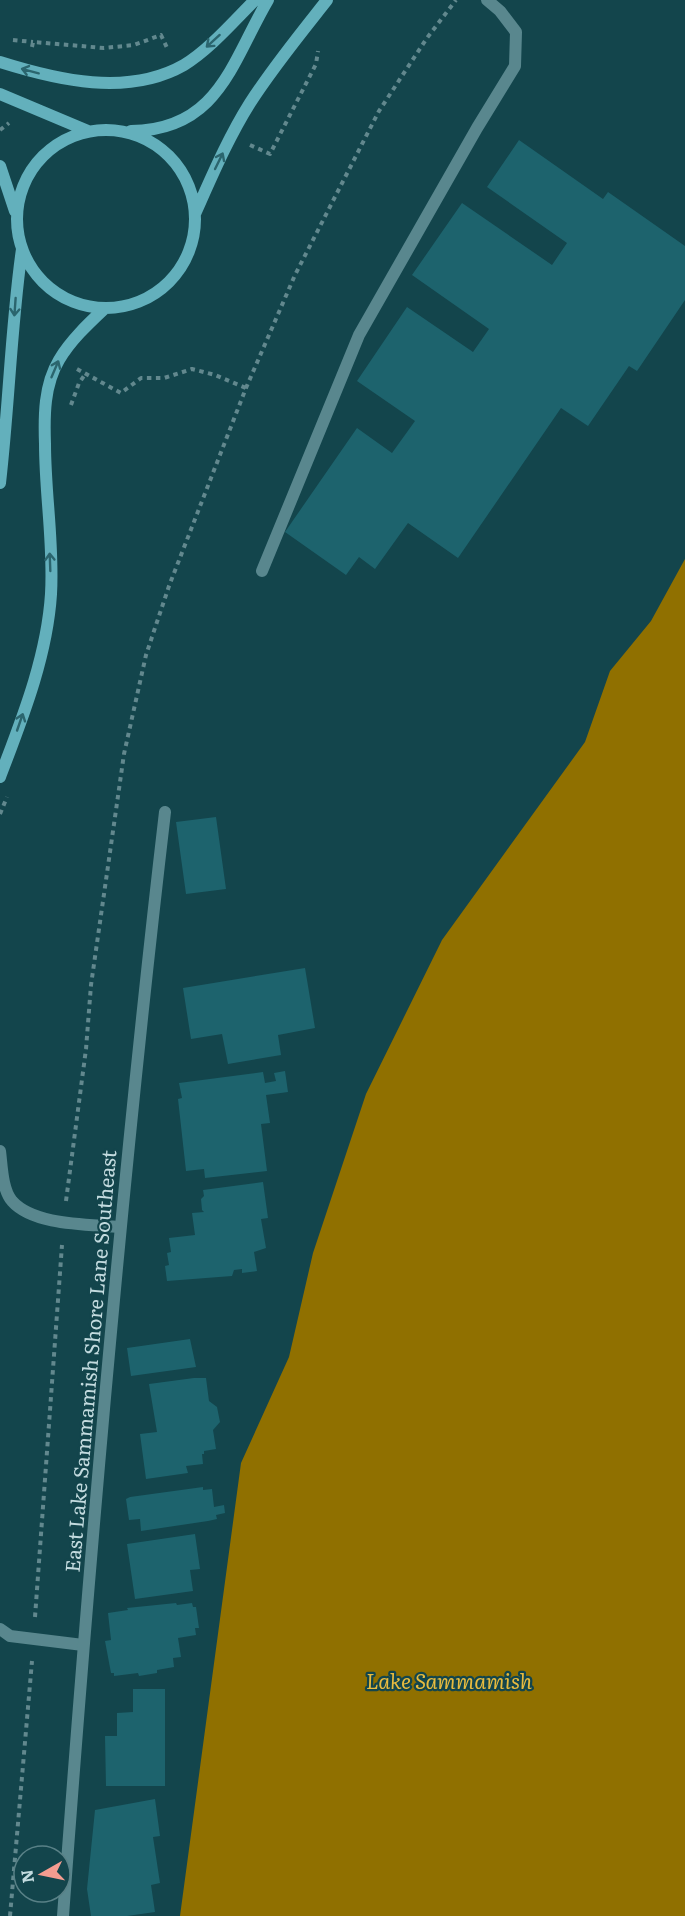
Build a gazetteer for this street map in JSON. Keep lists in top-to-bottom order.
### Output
{
  "streets": {
    "street": ["East Lake Sammamish Shore Lane Southeast"]
  },
  "water": ["Lake Sammamish"],
  "north": "left"
}
